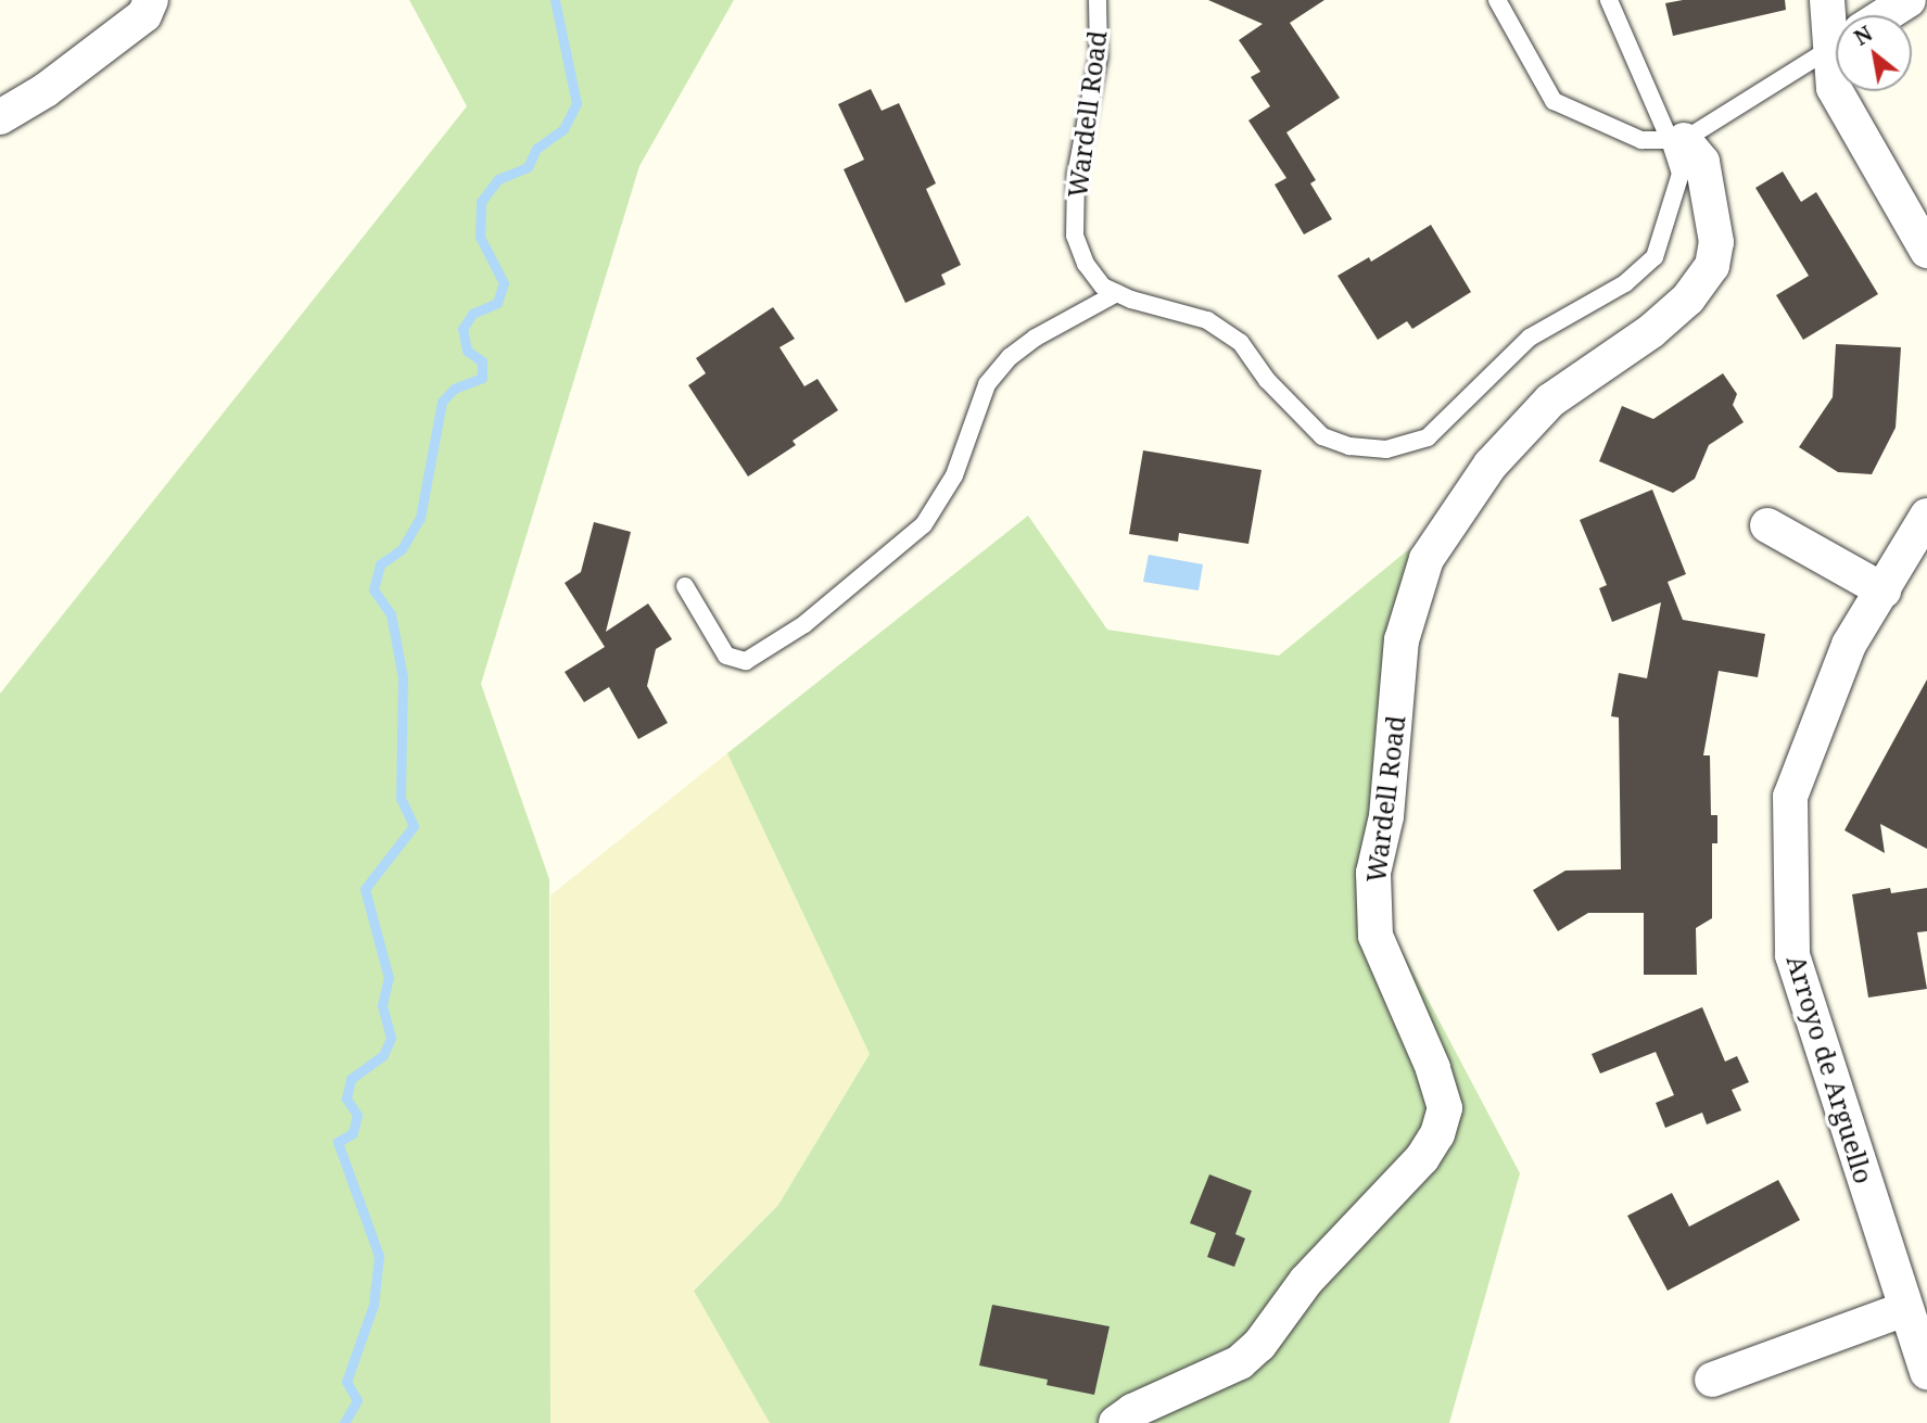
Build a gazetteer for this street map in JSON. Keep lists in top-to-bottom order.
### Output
{
  "streets": {
    "street": ["Wardell Road", "Arroyo de Arguello"]
  },
  "north": "top left"
}
